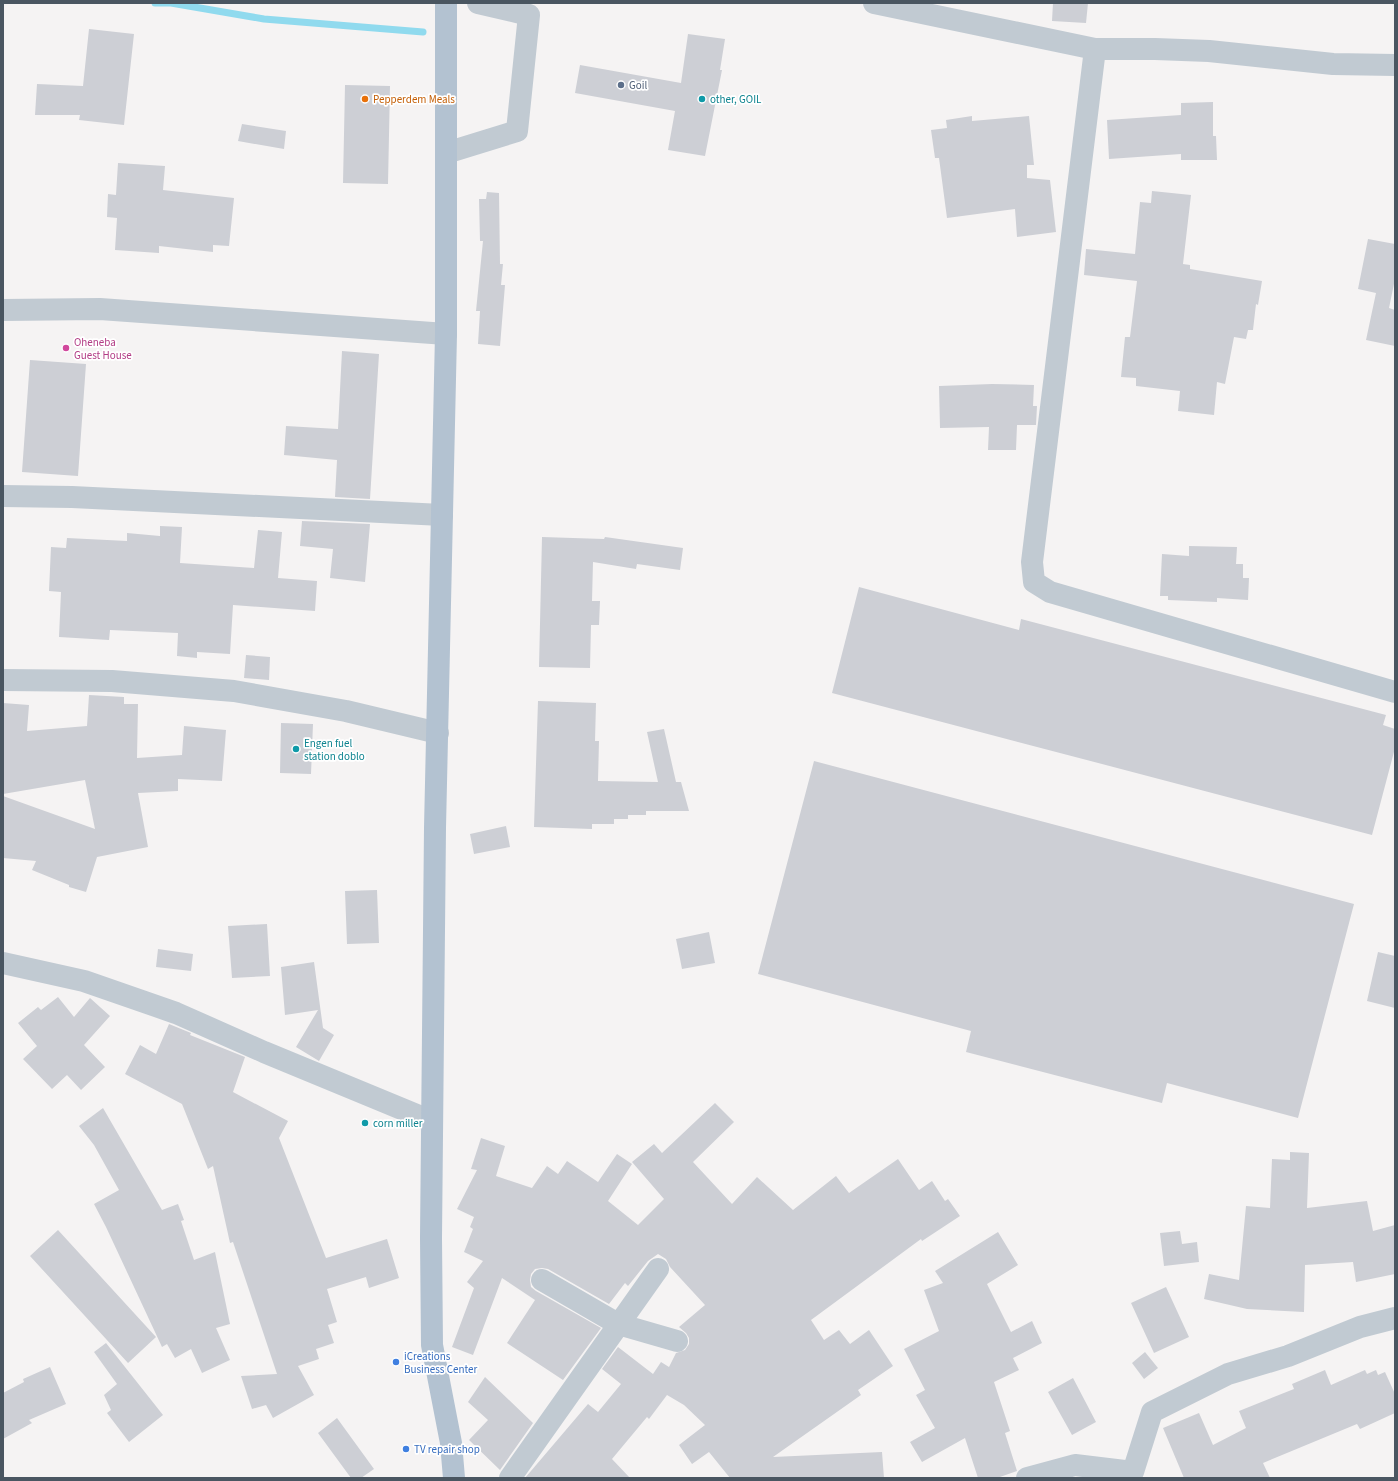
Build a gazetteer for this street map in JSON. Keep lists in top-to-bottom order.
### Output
{
  "places": [
    "Goil",
    "Pepperdem Meals",
    "other, GOIL",
    "Oheneba Guest House",
    "Engen fuel station doblo",
    "corn miller",
    "iCreations Business Center",
    "TV repair shop"
  ]
}
